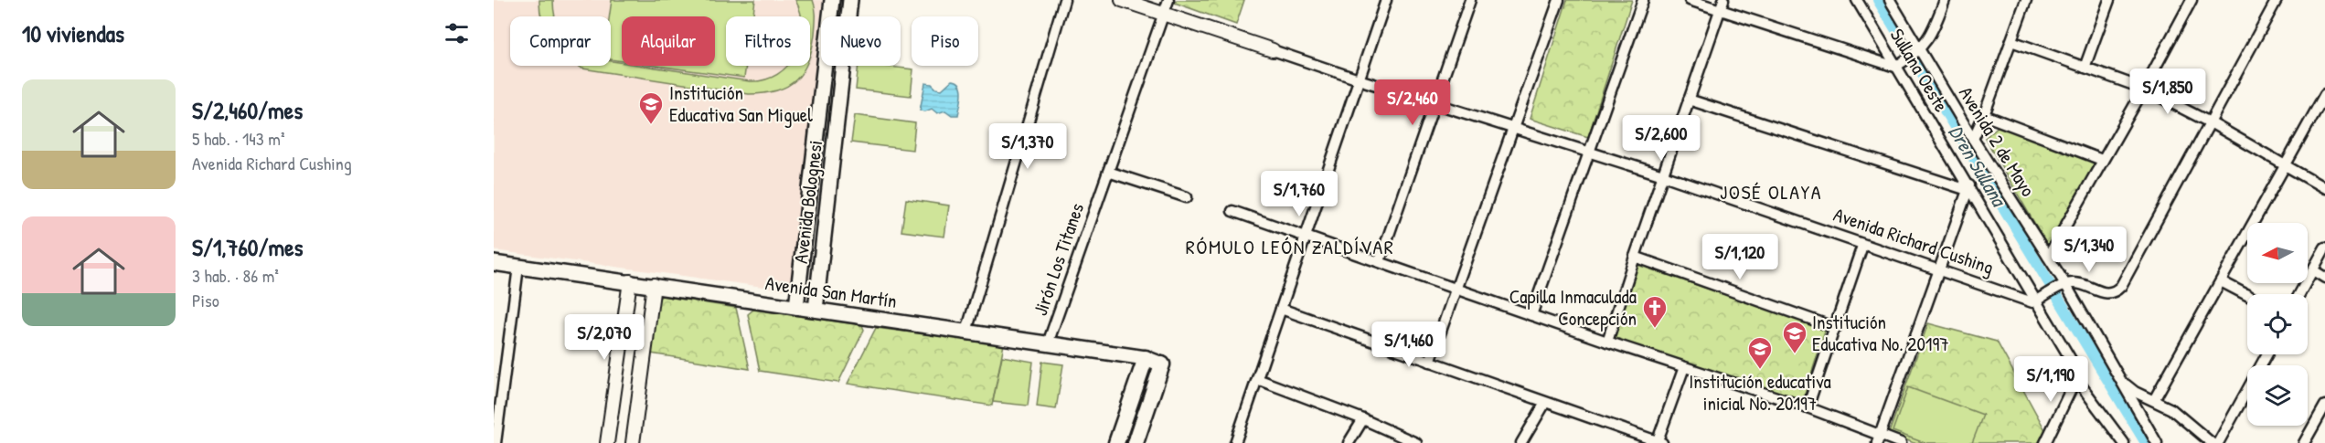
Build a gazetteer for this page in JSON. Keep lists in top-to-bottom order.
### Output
{
  "streets": {
    "main road": ["Avenida Bolognesi", "Avenida San Martín"],
    "street": [
      "Sullana Oeste",
      "Avenida 2 de Mayo",
      "Avenida Richard Cushing",
      "Jirón Los Titanes"
    ]
  },
  "crossings": [
    ["Sullana Oeste", "Avenida Richard Cushing"],
    ["Avenida Bolognesi", "Avenida San Martín"],
    ["Avenida Richard Cushing", "Jirón Los Titanes"],
    ["Jirón Los Titanes", "Avenida San Martín"]
  ],
  "districts": ["JOSÉ OLAYA", "RÓMULO LEÓN ZALDÍVAR"],
  "water": ["Dren Sullana"],
  "places": {
    "school or university": ["Institución Educativa San Miguel", "Institución Educativa No. 20197", "Institución educativa inicial No. 20197"],
    "church": ["Capilla Inmaculada Concepción"]
  },
  "north": "left",
  "page": {
    "heading": "10 viviendas",
    "chip": [
      "Comprar",
      "Alquilar",
      "Filtros",
      "Nuevo",
      "Piso"
    ],
    "list": [
      {
        "name": "S/2,460/mes",
        "note": "5 hab. · 143 m² · Avenida Richard Cushing"
      },
      {
        "name": "S/1,760/mes",
        "note": "3 hab. · 86 m² · Piso"
      }
    ],
    "price": [
      "S/1,850",
      "S/2,460",
      "S/2,600",
      "S/1,370",
      "S/1,760",
      "S/1,340",
      "S/1,120",
      "S/2,070",
      "S/1,460",
      "S/1,190"
    ]
  }
}
